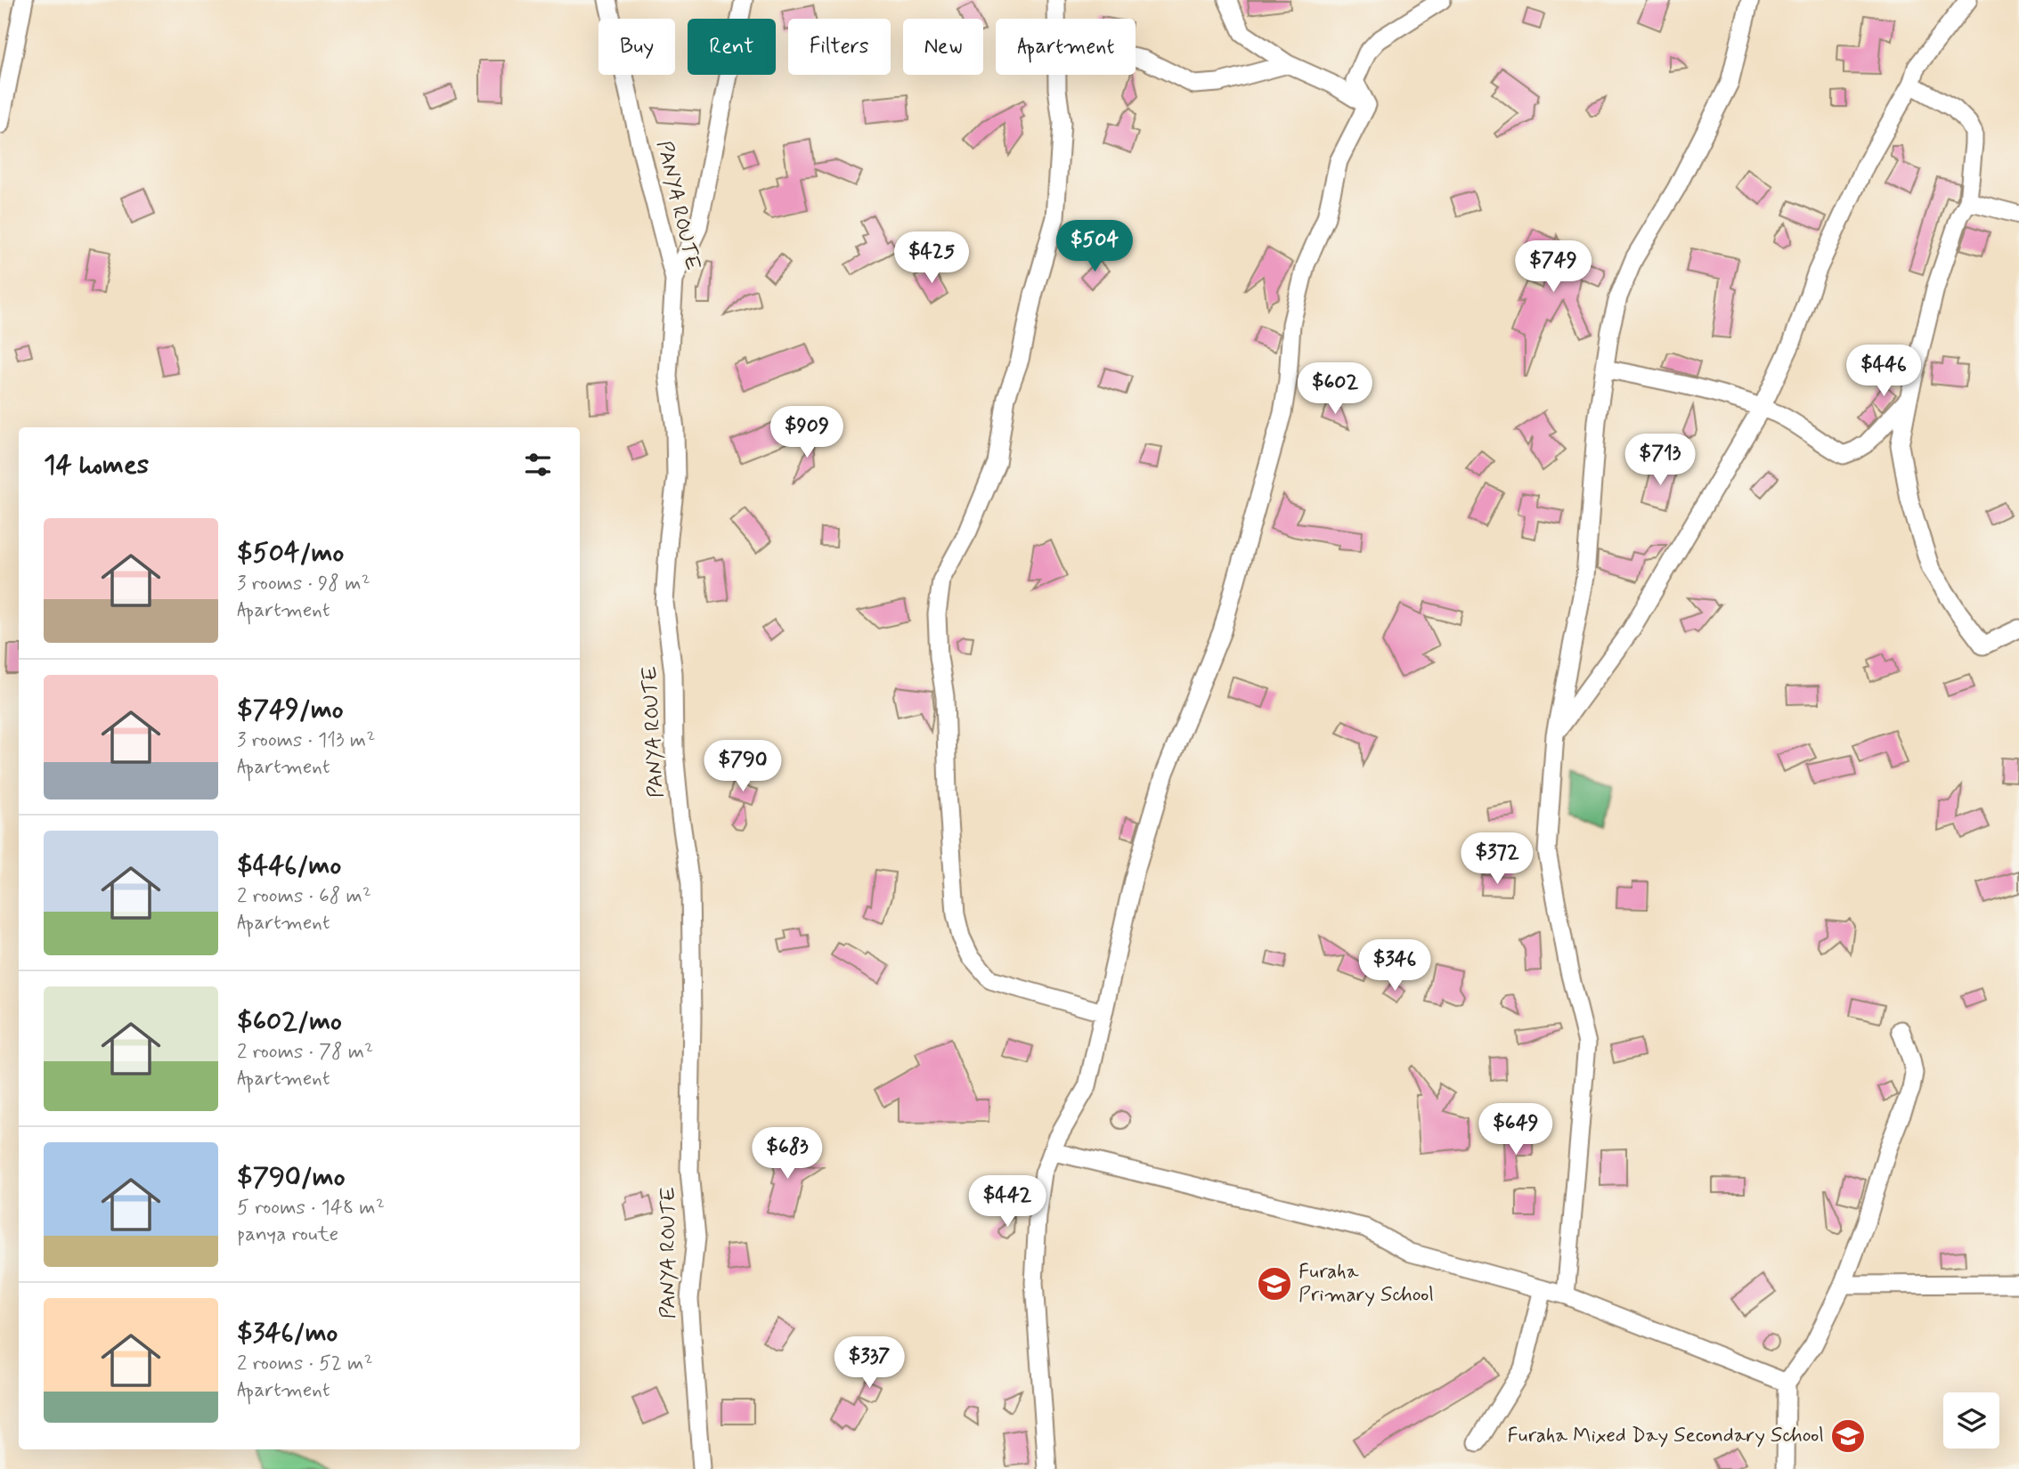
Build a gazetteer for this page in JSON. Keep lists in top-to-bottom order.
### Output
{
  "streets": {
    "street": ["PANYA ROUTE"]
  },
  "places": {
    "school or university": ["Furaha Primary School", "Furaha Mixed Day Secondary School"]
  },
  "page": {
    "chip": [
      "Buy",
      "Rent",
      "Filters",
      "New",
      "Apartment"
    ],
    "price": [
      "$504",
      "$425",
      "$749",
      "$446",
      "$602",
      "$909",
      "$713",
      "$790",
      "$372",
      "$346",
      "$649",
      "$683",
      "$442",
      "$337"
    ],
    "heading": "14 homes",
    "list": [
      {
        "name": "$504/mo",
        "note": "3 rooms · 98 m² · Apartment"
      },
      {
        "name": "$749/mo",
        "note": "3 rooms · 113 m² · Apartment"
      },
      {
        "name": "$446/mo",
        "note": "2 rooms · 68 m² · Apartment"
      },
      {
        "name": "$602/mo",
        "note": "2 rooms · 78 m² · Apartment"
      },
      {
        "name": "$790/mo",
        "note": "5 rooms · 148 m² · panya route"
      },
      {
        "name": "$346/mo",
        "note": "2 rooms · 52 m² · Apartment"
      }
    ]
  }
}
